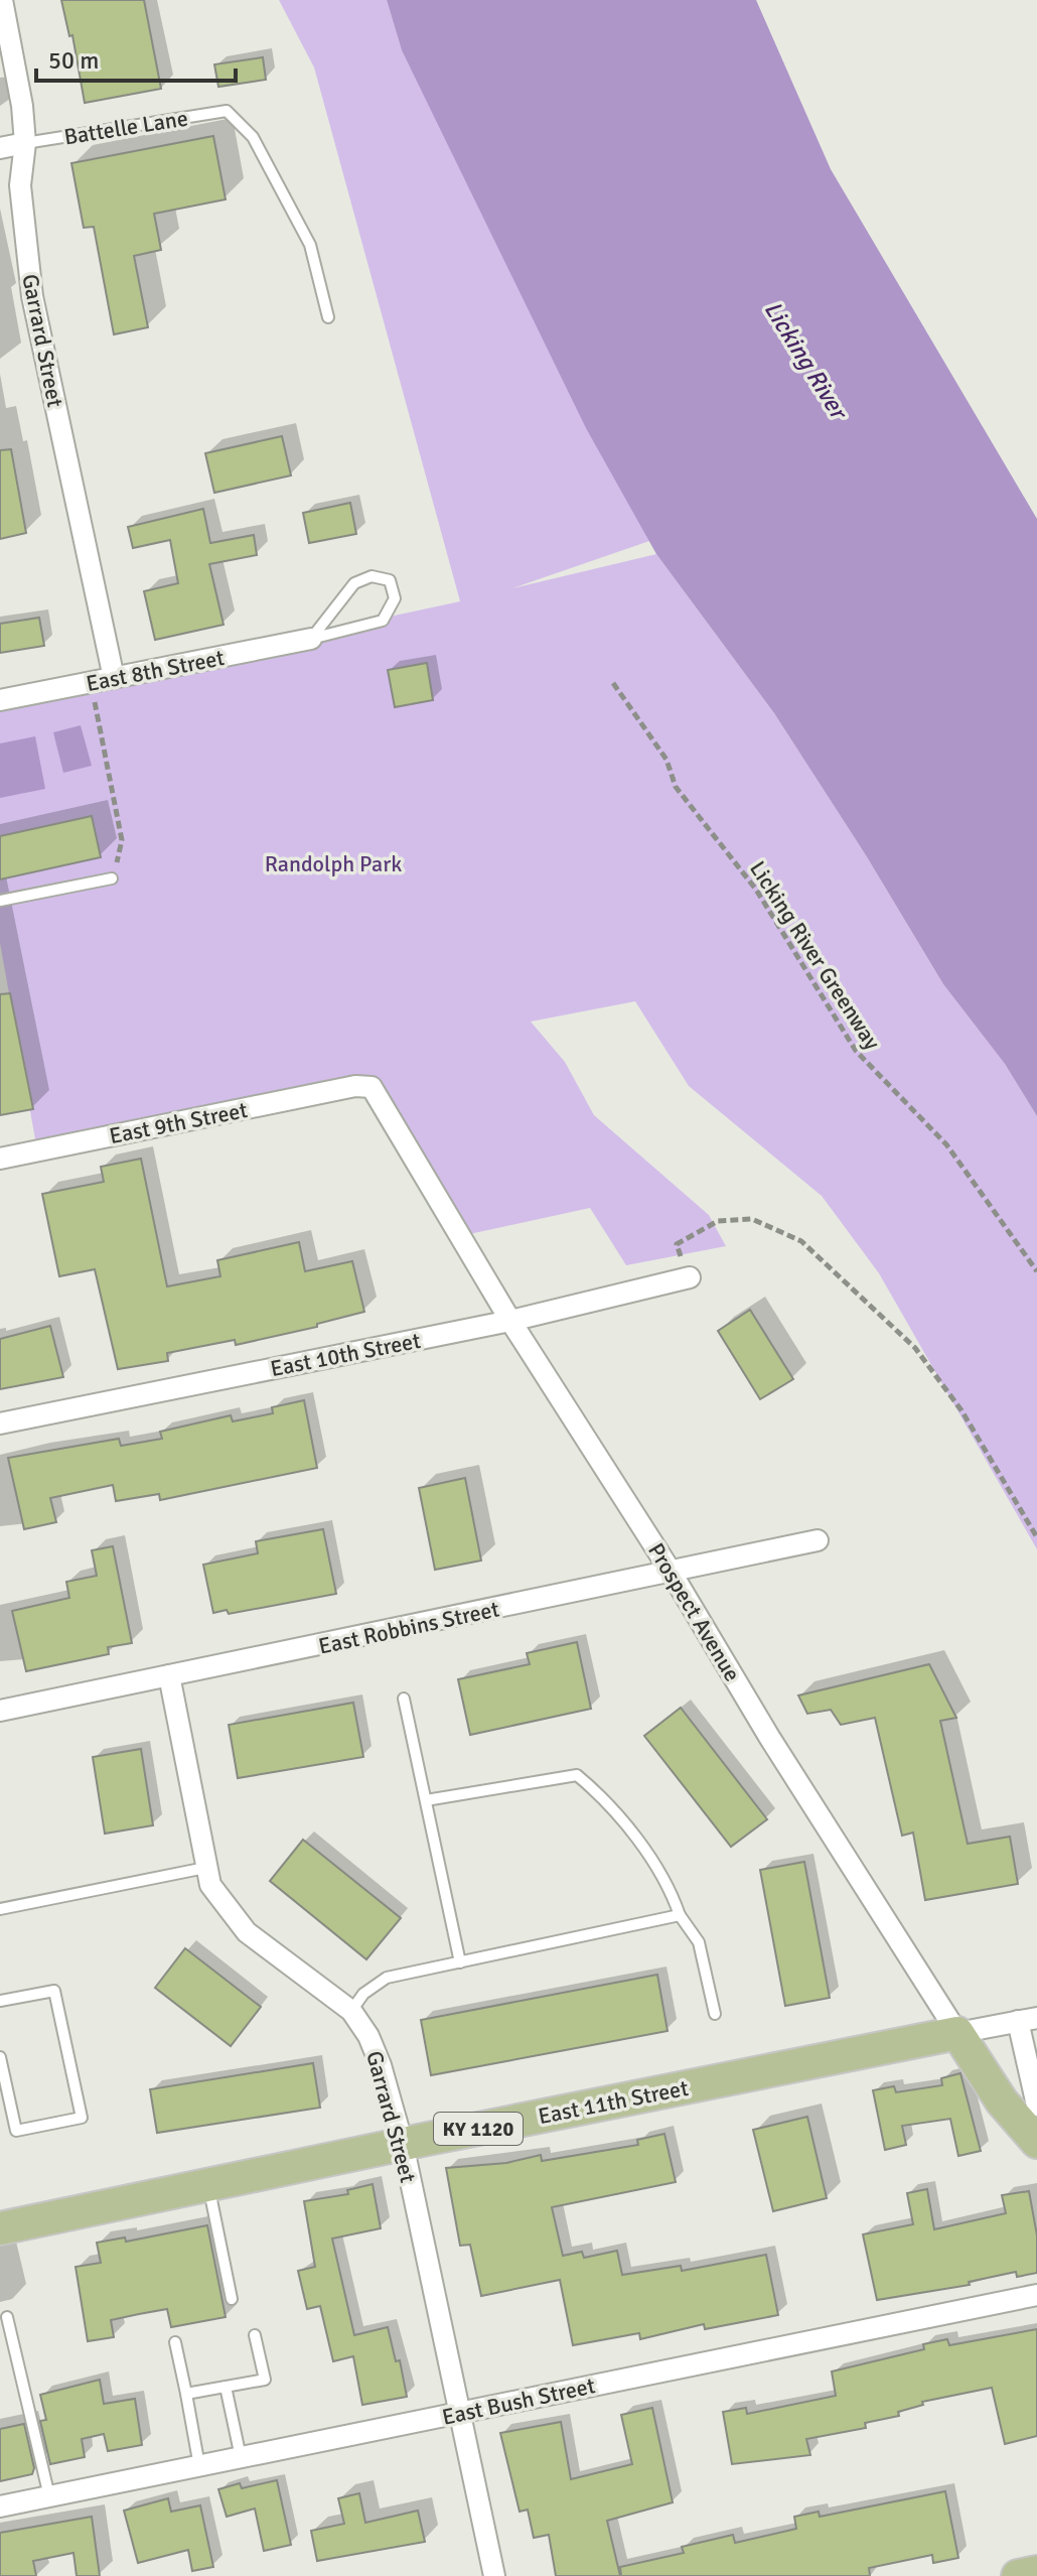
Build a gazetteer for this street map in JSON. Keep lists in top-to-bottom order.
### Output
{
  "streets": {
    "main road": ["Prospect Avenue", "East 11th Street", "KY 1120"],
    "street": [
      "Garrard Street",
      "East 8th Street",
      "East 9th Street",
      "East 10th Street",
      "East Robbins Street",
      "East Bush Street"
    ],
    "lane": ["Battelle Lane"],
    "path": ["Licking River Greenway"]
  },
  "crossings": [
    ["Battelle Lane", "Garrard Street"],
    ["Garrard Street", "East 8th Street"],
    ["Garrard Street", "East Robbins Street"],
    ["Garrard Street", "East 11th Street"],
    ["Garrard Street", "East Bush Street"],
    ["East 9th Street", "Prospect Avenue"],
    ["East 10th Street", "Prospect Avenue"],
    ["Prospect Avenue", "East Robbins Street"],
    ["Prospect Avenue", "East 11th Street"]
  ],
  "water": ["Licking River"],
  "parks": ["Randolph Park"],
  "scale_bar": "50 m"
}
